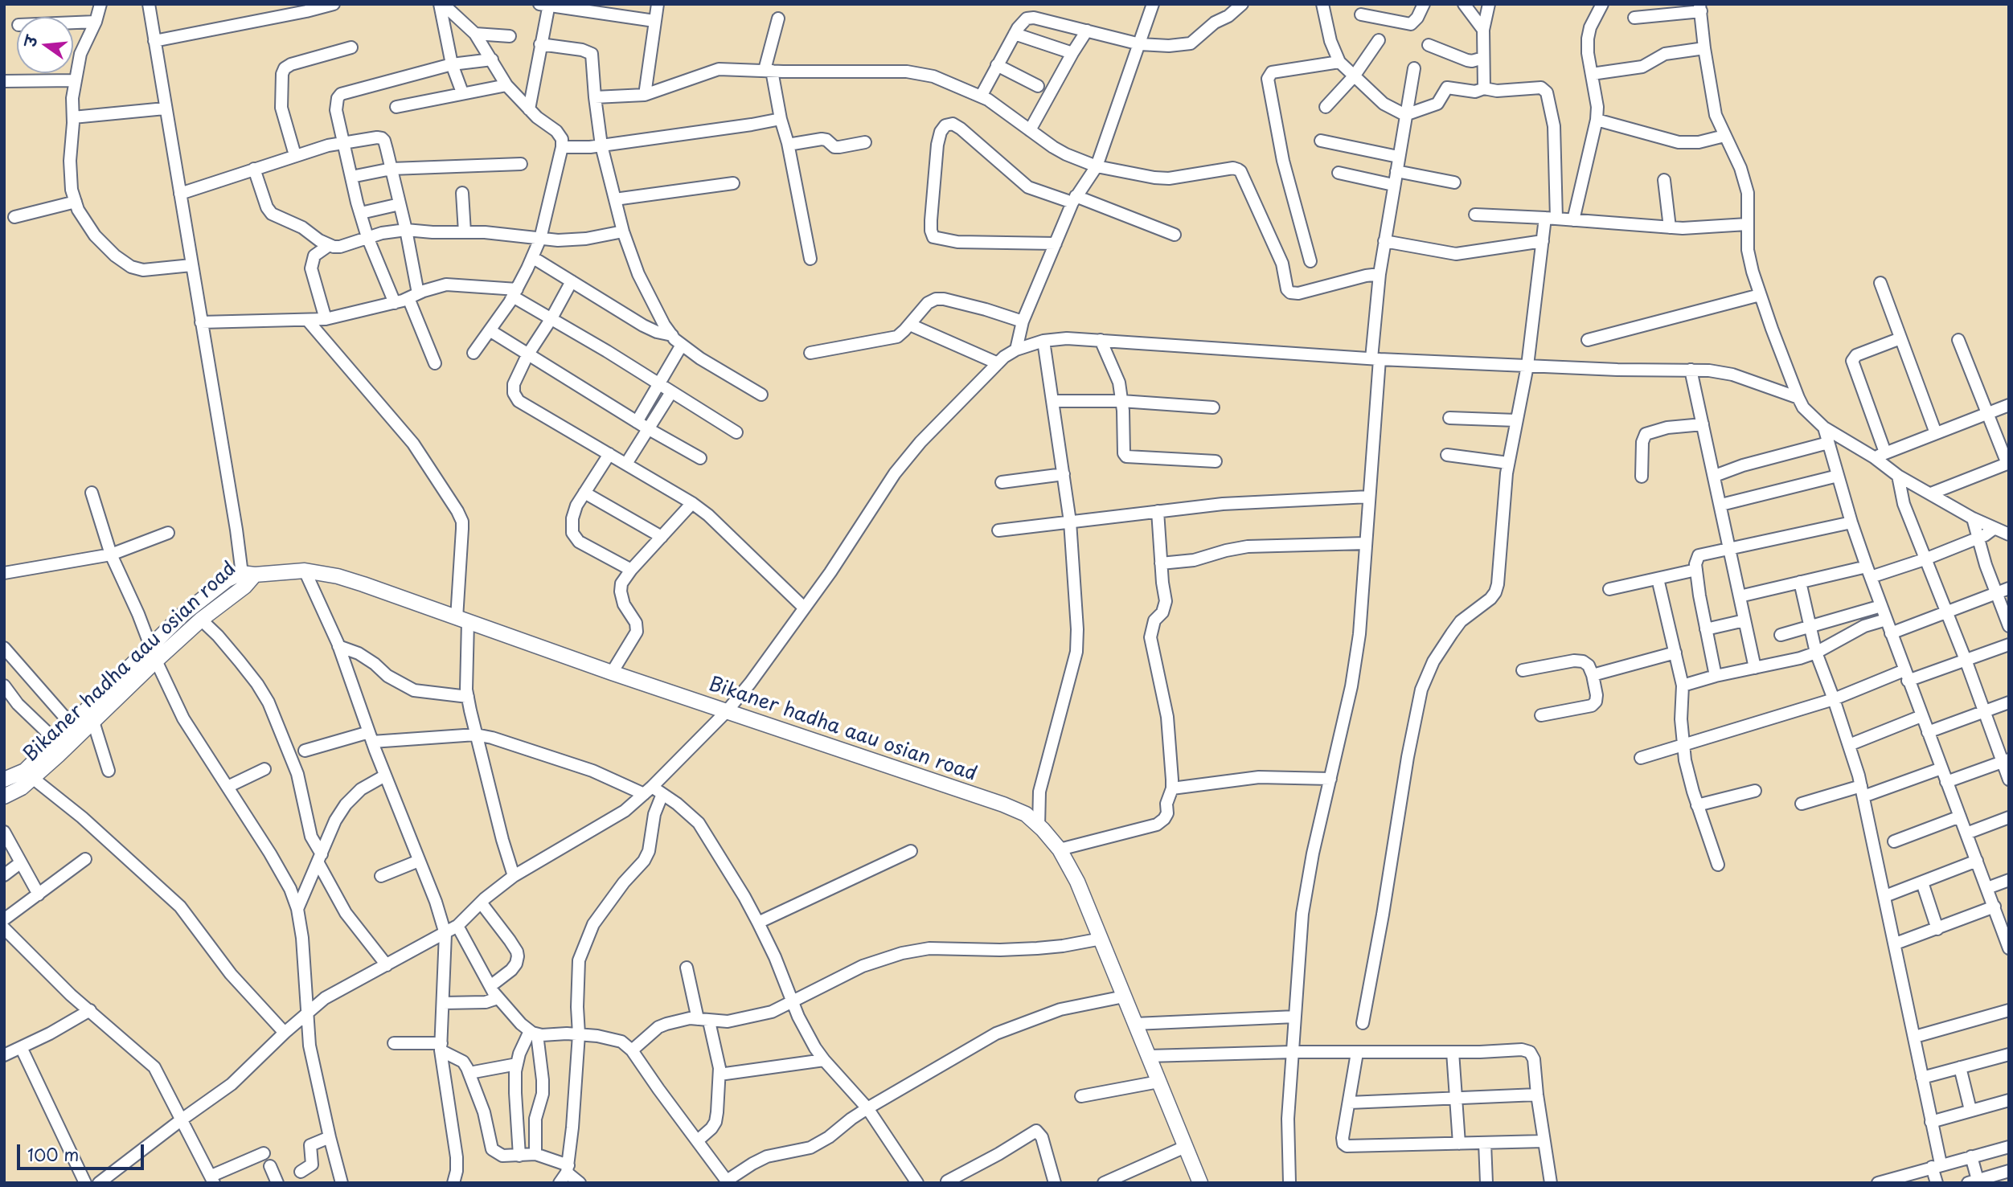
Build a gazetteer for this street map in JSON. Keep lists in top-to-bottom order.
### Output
{
  "streets": {
    "main road": ["Bikaner hadha aau osian road"]
  },
  "scale_bar": "100 m",
  "north": "left"
}
